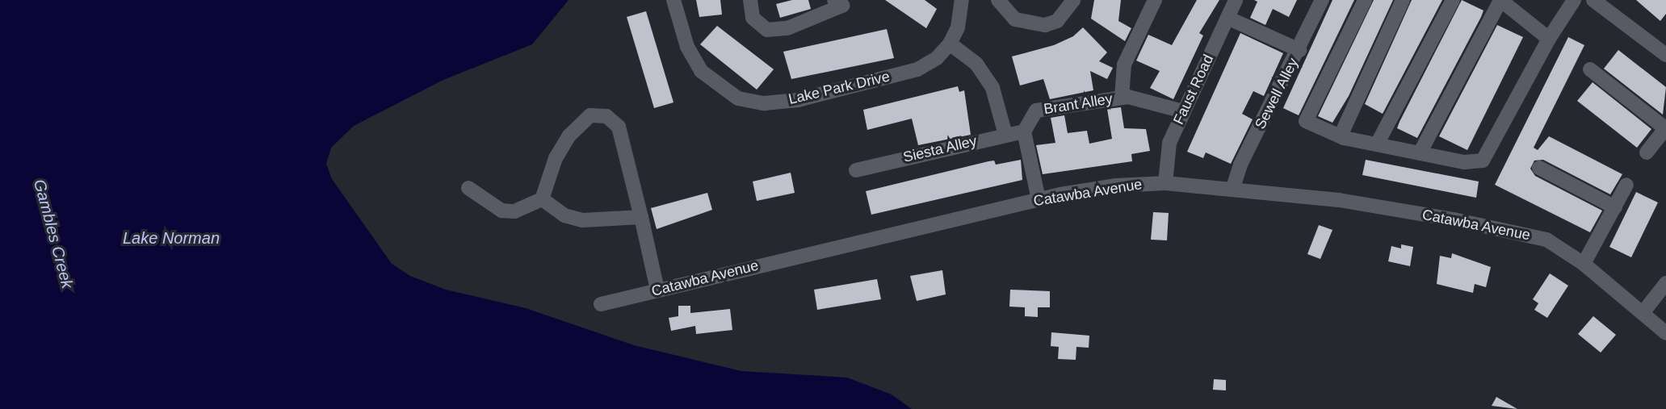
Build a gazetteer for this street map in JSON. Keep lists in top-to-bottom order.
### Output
{
  "streets": {
    "street": [
      "Lake Park Drive",
      "Faust Road",
      "Sewell Alley",
      "Brant Alley",
      "Siesta Alley",
      "Catawba Avenue"
    ]
  },
  "crossings": [
    ["Faust Road", "Brant Alley"],
    ["Faust Road", "Catawba Avenue"],
    ["Sewell Alley", "Catawba Avenue"],
    ["Brant Alley", "Siesta Alley"]
  ],
  "water": ["Gambles Creek", "Lake Norman"]
}
